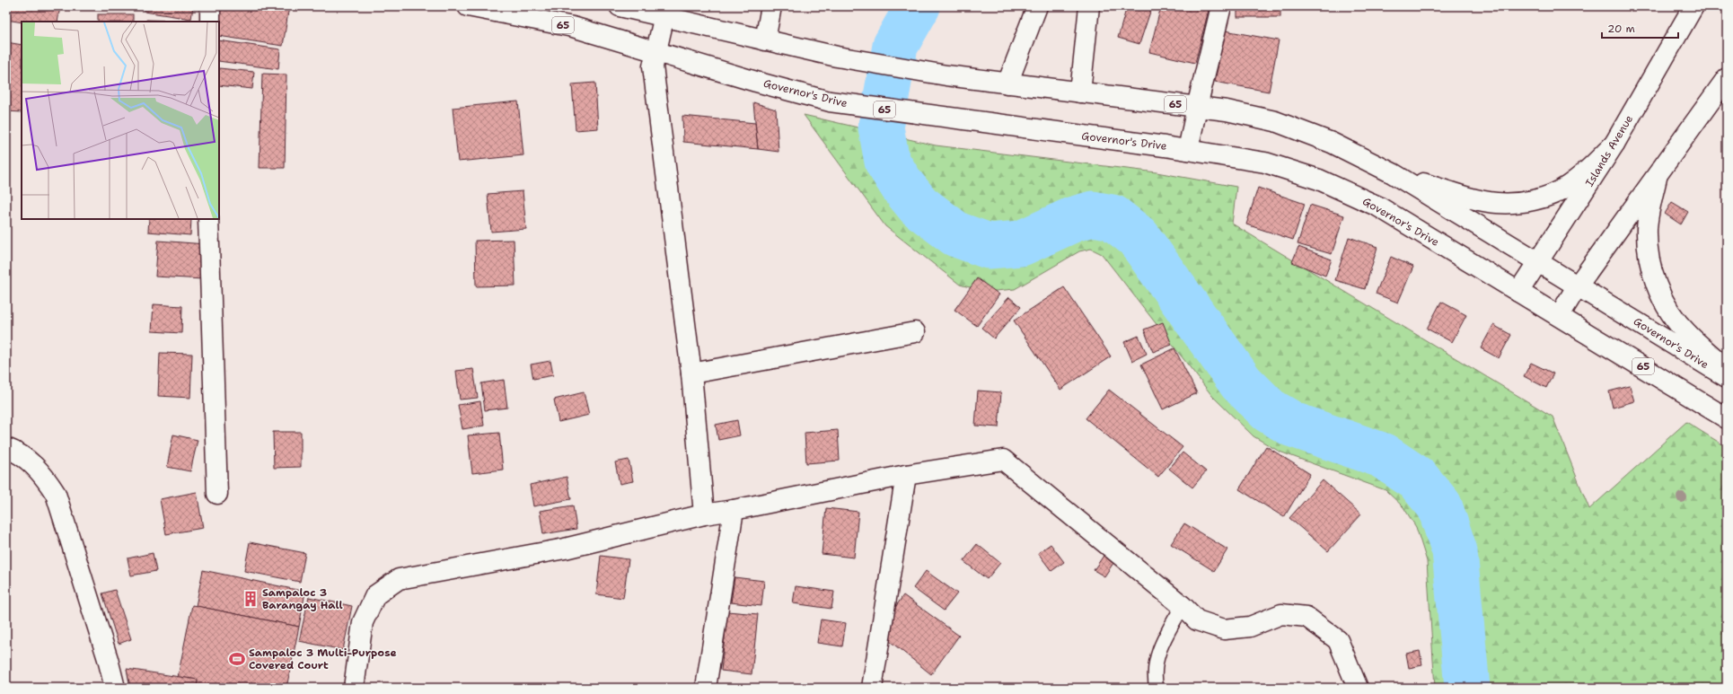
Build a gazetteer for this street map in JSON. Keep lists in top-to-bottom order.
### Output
{
  "streets": {
    "main road": ["65", "Governor's Drive", "Islands Avenue"]
  },
  "crossings": [
    ["Governor's Drive", "Islands Avenue"]
  ],
  "places": {
    "building": ["Sampaloc 3 Barangay Hall"],
    "sports": ["Sampaloc 3 Multi-Purpose Covered Court"]
  },
  "scale_bar": "20 m"
}
